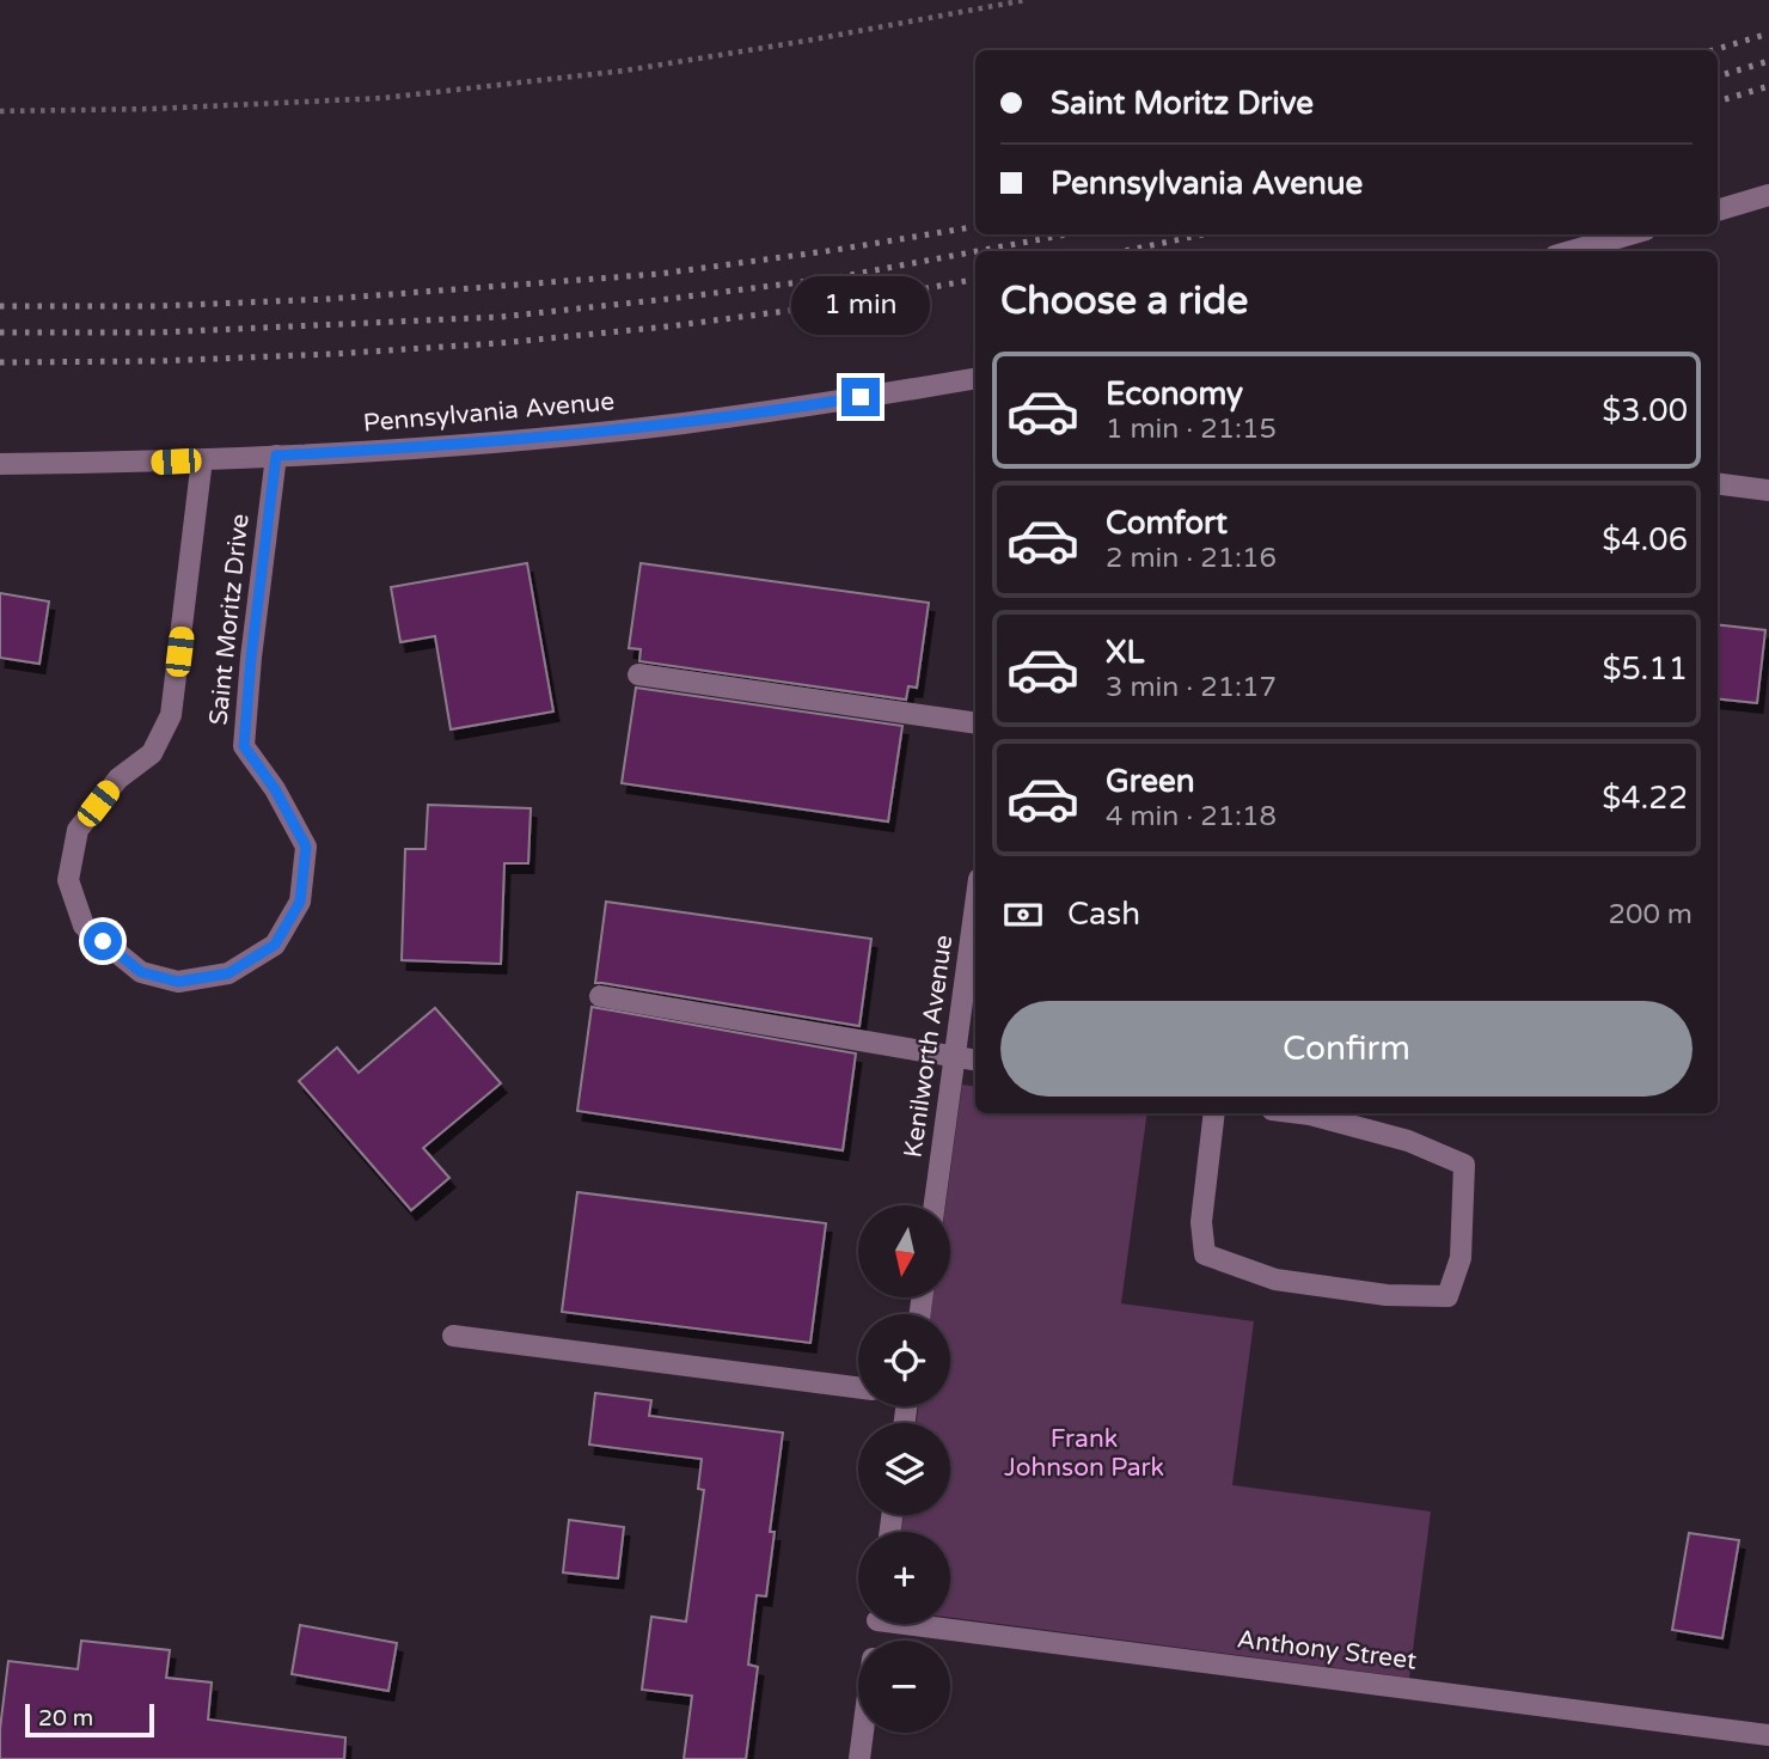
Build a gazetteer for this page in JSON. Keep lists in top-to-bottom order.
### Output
{
  "streets": {
    "street": [
      "Pennsylvania Avenue",
      "Saint Moritz Drive",
      "Kenilworth Avenue",
      "Anthony Street"
    ]
  },
  "crossings": [
    ["Pennsylvania Avenue", "Saint Moritz Drive"]
  ],
  "parks": ["Frank Johnson Park"],
  "scale_bar": "20 m",
  "north": "bottom",
  "page": {
    "banner": ["Saint Moritz Drive", "Pennsylvania Avenue"],
    "heading": "Choose a ride",
    "bubble": "1 min",
    "list": [
      {
        "name": "Economy",
        "note": "1 min · 21:15",
        "value": "$3.00"
      },
      {
        "name": "Comfort",
        "note": "2 min · 21:16",
        "value": "$4.06"
      },
      {
        "name": "XL",
        "note": "3 min · 21:17",
        "value": "$5.11"
      },
      {
        "name": "Green",
        "note": "4 min · 21:18",
        "value": "$4.22"
      }
    ],
    "pay": ["Cash", "200 m"],
    "buttons": "Confirm",
    "map_buttons": ["+", "−"],
    "scale": "20 m"
  }
}
